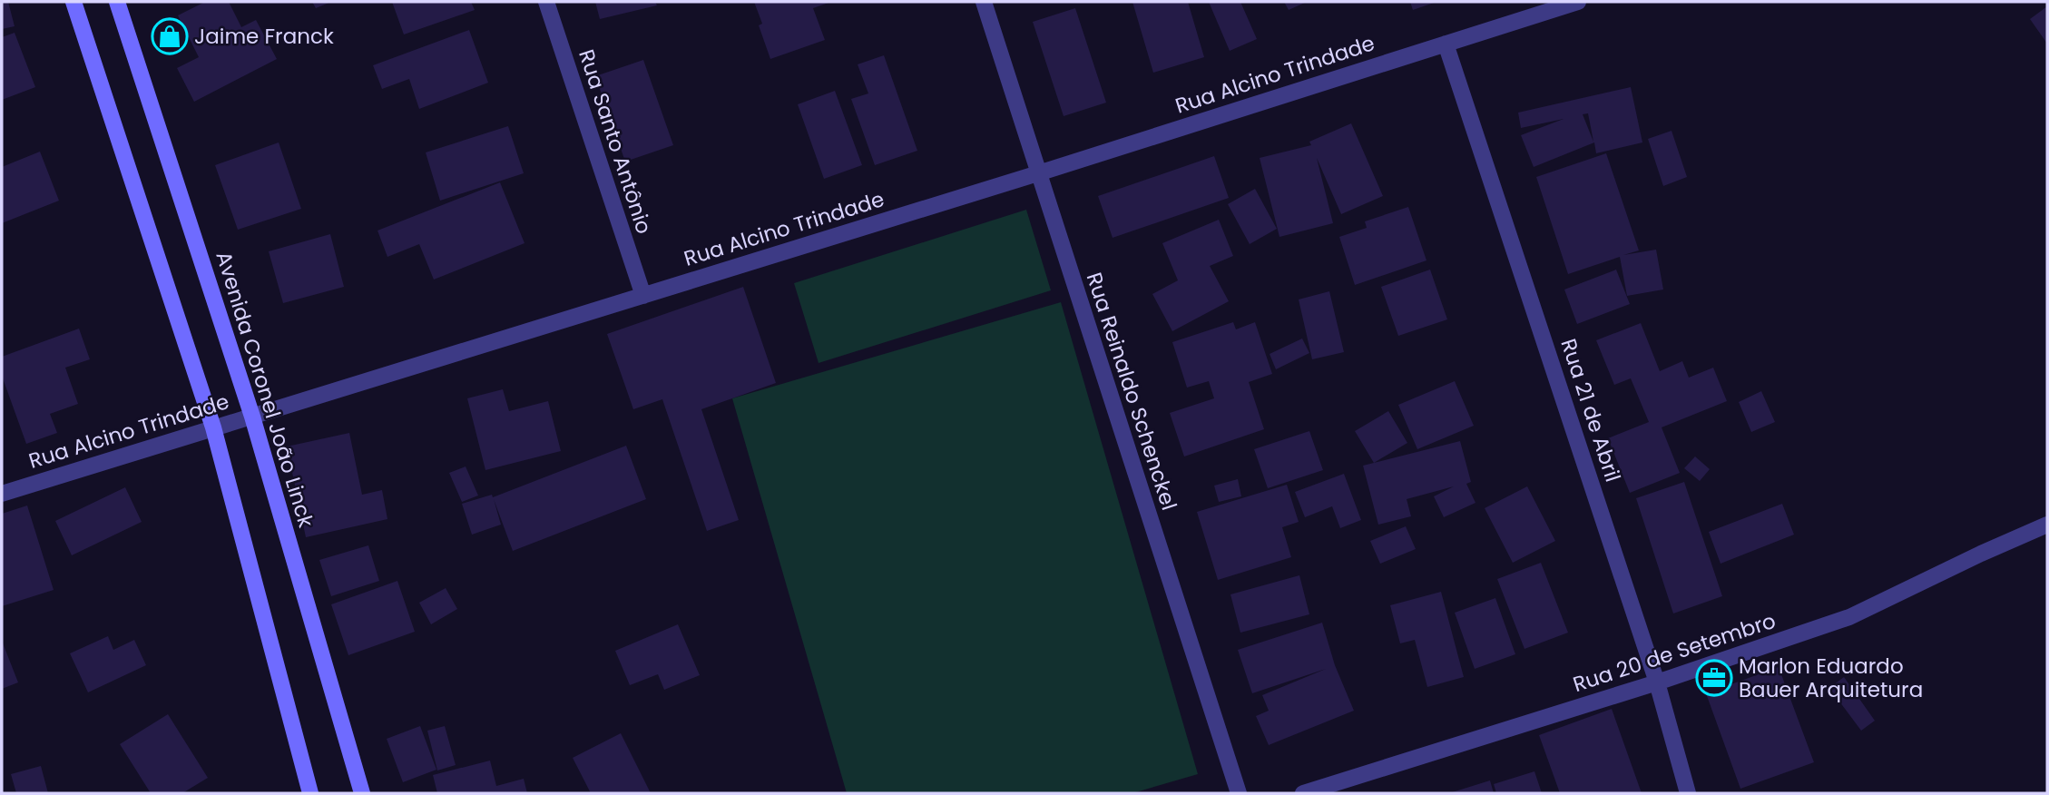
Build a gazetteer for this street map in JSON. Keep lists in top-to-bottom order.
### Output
{
  "streets": {
    "main road": ["Avenida Coronel João Linck"],
    "street": [
      "Rua Alcino Trindade",
      "Rua Santo Antônio",
      "Rua Reinaldo Schenckel",
      "Rua 21 de Abril",
      "Rua 20 de Setembro"
    ]
  },
  "crossings": [
    ["Rua Alcino Trindade", "Rua Santo Antônio"],
    ["Rua Alcino Trindade", "Avenida Coronel João Linck"],
    ["Rua Alcino Trindade", "Rua Reinaldo Schenckel"],
    ["Rua Alcino Trindade", "Rua 21 de Abril"],
    ["Rua 21 de Abril", "Rua 20 de Setembro"]
  ],
  "places": {
    "shop": ["Jaime Franck"],
    "office": ["Marlon Eduardo Bauer Arquitetura"]
  }
}
